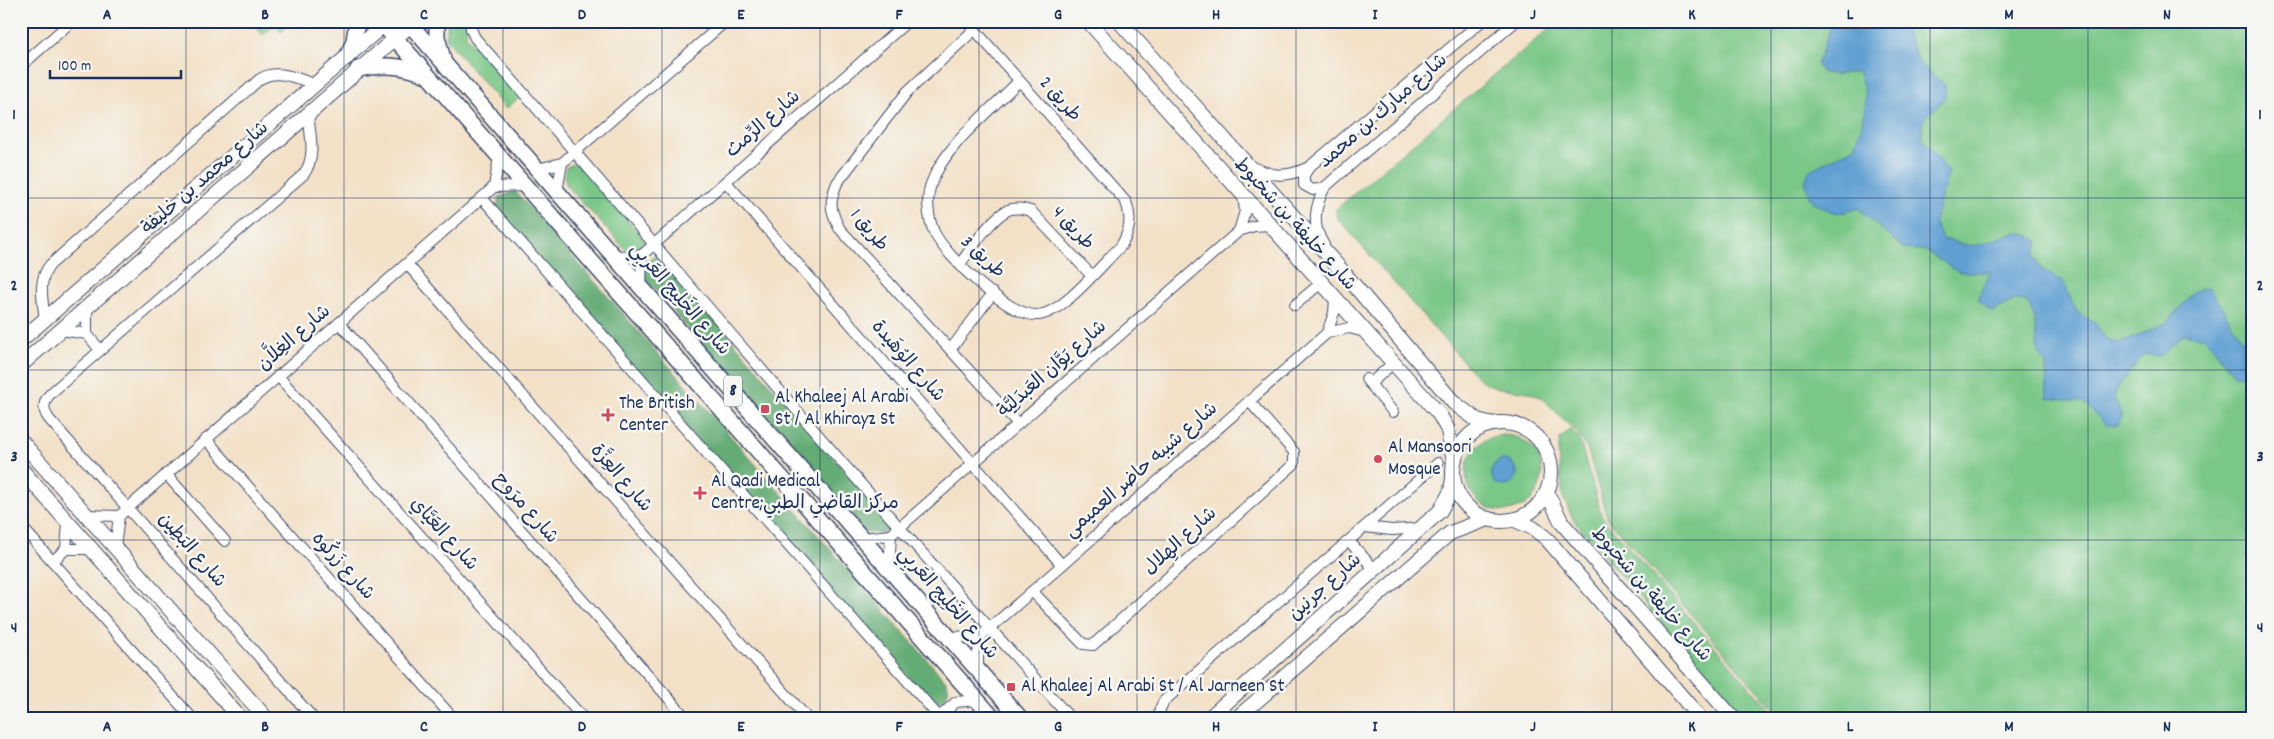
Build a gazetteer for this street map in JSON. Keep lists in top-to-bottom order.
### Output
{
  "streets": {
    "highway": ["شارع الخَلِيج العَربِي", "8"],
    "main road": ["شارع محمد بن خليفة", "شارع خليفة بن شخبوط", "شارع جرنين"],
    "street": [
      "طريق 2",
      "شارع مبارك بن محمد",
      "شارع الرِّمث",
      "طريق 4",
      "طريق 1",
      "طريق 3",
      "شارع الغِلاَّن",
      "شارع الوُهَيدة",
      "شارع يَوَّان العَبدَلِيَّة",
      "شارع شيبه حاضر العميمي",
      "شارع العِزَّة",
      "شارع مرَوح",
      "شارع العَيَّاي",
      "شارع الهِلال",
      "شارع البَطِين",
      "شارع زَركُوه"
    ]
  },
  "crossings": [
    ["طريق 2", "طريق 1"],
    ["طريق 2", "طريق 3"],
    ["شارع مبارك بن محمد", "شارع خليفة بن شخبوط"],
    ["شارع الرِّمث", "شارع الوُهَيدة"],
    ["شارع محمد بن خليفة", "شارع الخَلِيج العَربِي"],
    ["شارع محمد بن خليفة", "8"],
    ["شارع خليفة بن شخبوط", "شارع يَوَّان العَبدَلِيَّة"],
    ["شارع خليفة بن شخبوط", "شارع جرنين"],
    ["طريق 4", "طريق 3"],
    ["طريق 1", "شارع يَوَّان العَبدَلِيَّة"],
    ["شارع الغِلاَّن", "شارع العِزَّة"],
    ["شارع الغِلاَّن", "شارع مرَوح"],
    ["شارع الغِلاَّن", "شارع العَيَّاي"],
    ["شارع الغِلاَّن", "شارع البَطِين"],
    ["شارع الغِلاَّن", "شارع زَركُوه"],
    ["شارع الوُهَيدة", "شارع يَوَّان العَبدَلِيَّة"],
    ["شارع الوُهَيدة", "شارع شيبه حاضر العميمي"],
    ["شارع شيبه حاضر العميمي", "شارع الهِلال"]
  ],
  "places": {
    "transit": ["Al Khaleej Al Arabi St / Al Khirayz St", "Al Khaleej Al Arabi St / Al Jarneen St"],
    "health": ["The British Center", "Al Qadi Medical Centre;مركز القاضي الطبي"],
    "other": ["Al Mansoori Mosque"]
  },
  "scale_bar": "100 m",
  "grid": {
    "columns": [
      "A",
      "B",
      "C",
      "D",
      "E",
      "F",
      "G",
      "H",
      "I",
      "J",
      "K",
      "L",
      "M",
      "N"
    ],
    "rows": [
      "1",
      "2",
      "3",
      "4"
    ]
  }
}
